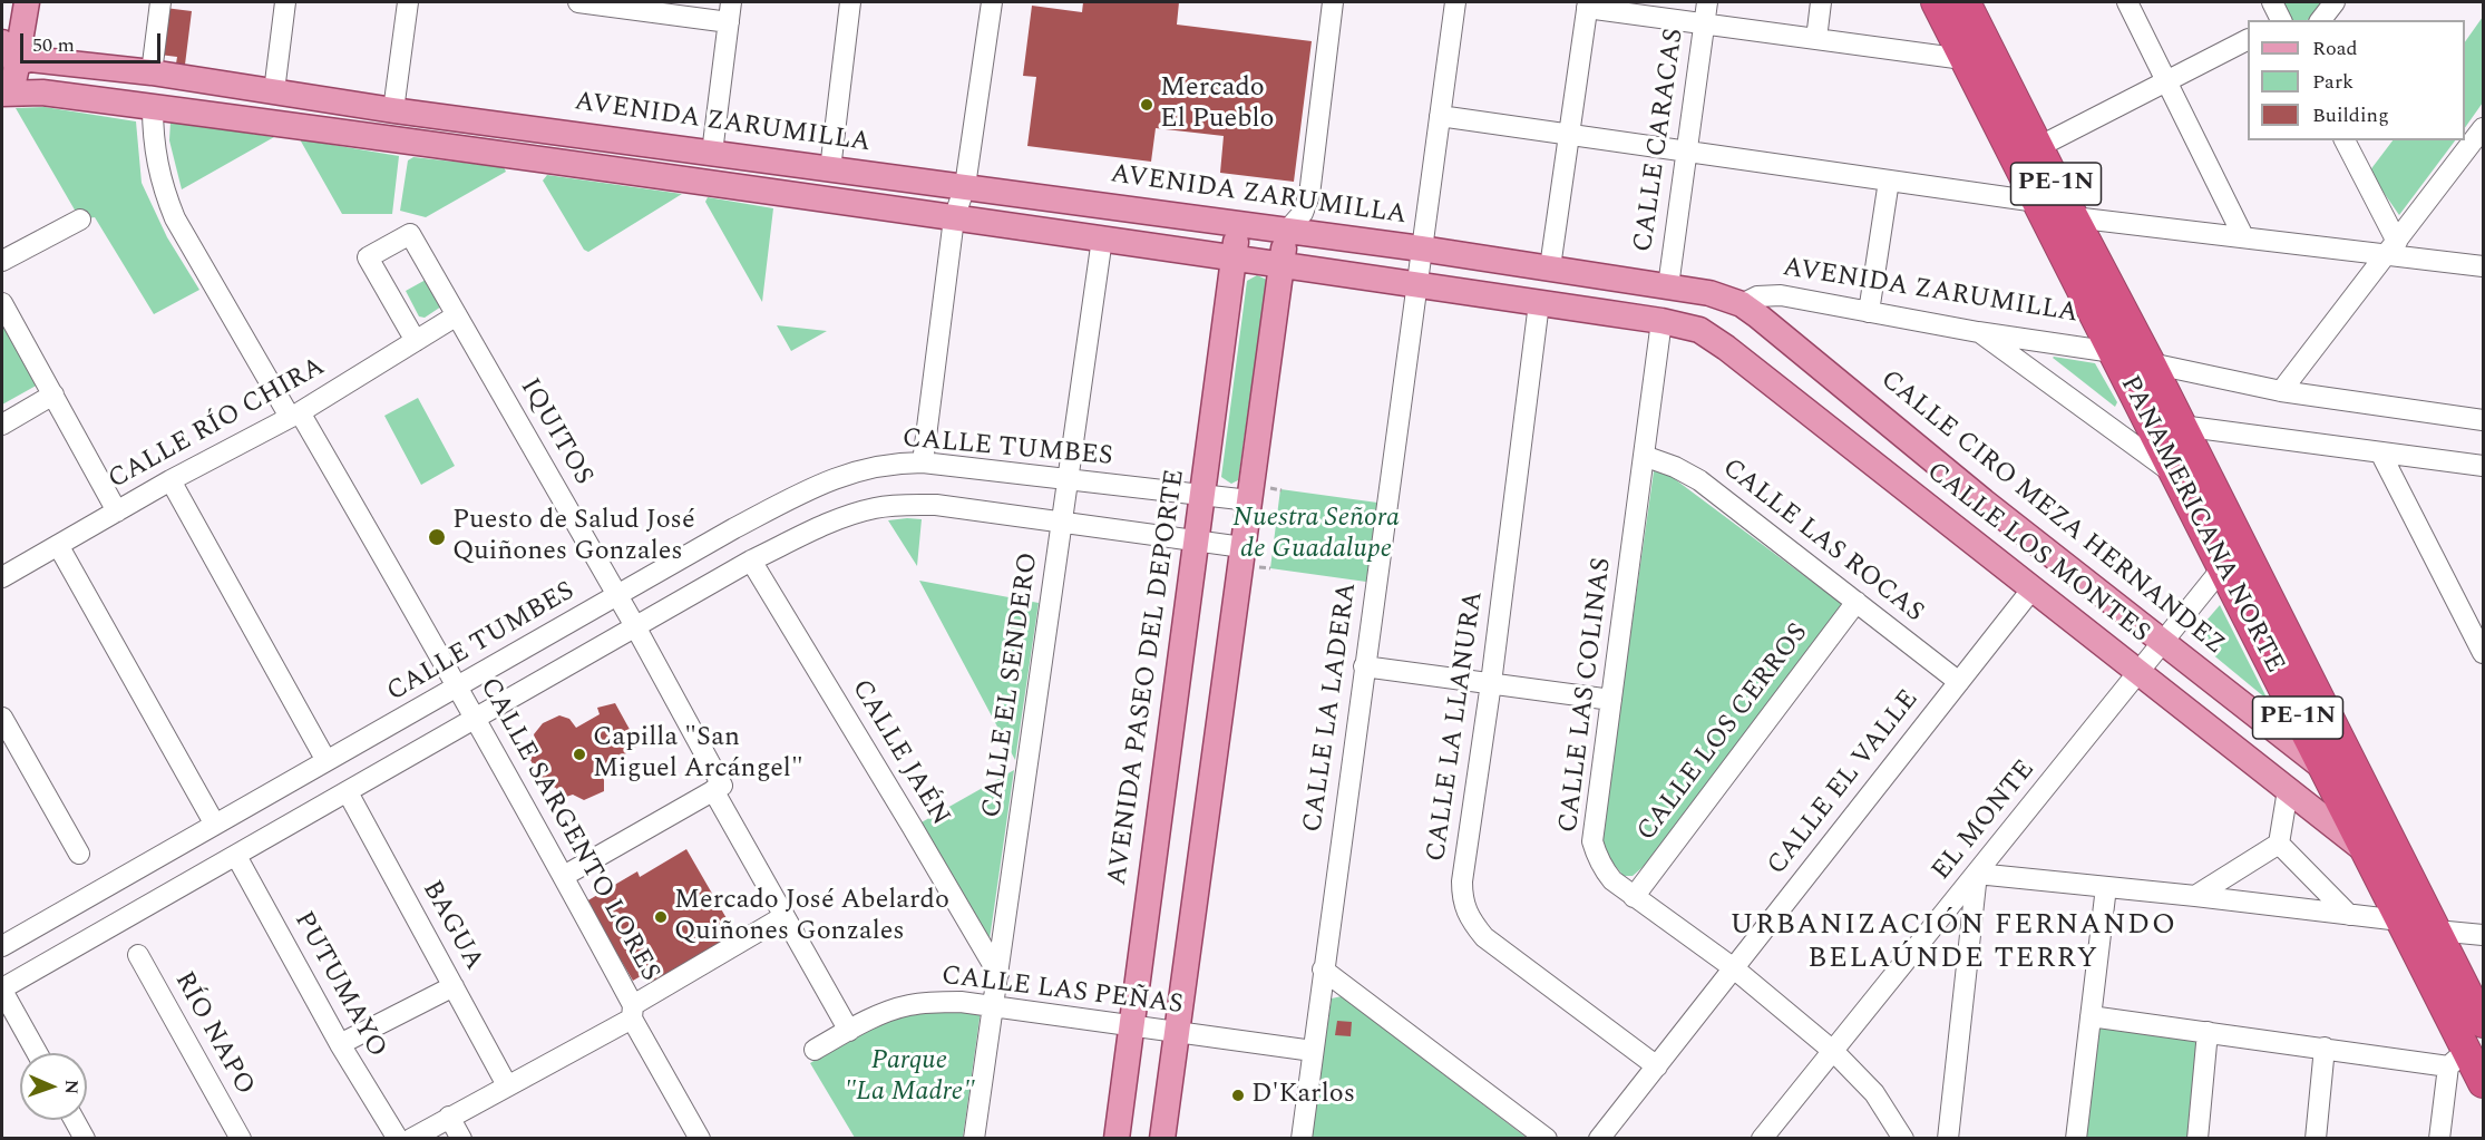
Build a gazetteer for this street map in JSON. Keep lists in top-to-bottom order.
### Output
{
  "streets": {
    "highway": ["PE-1N", "PANAMERICANA NORTE"],
    "main road": [
      "AVENIDA ZARUMILLA",
      "CALLE CIRO MEZA HERNANDEZ",
      "CALLE LOS MONTES",
      "AVENIDA PASEO DEL DEPORTE"
    ],
    "street": [
      "CALLE CARACAS",
      "CALLE RÍO CHIRA",
      "IQUITOS",
      "CALLE TUMBES",
      "CALLE LAS ROCAS",
      "CALLE EL SENDERO",
      "CALLE LAS COLINAS",
      "CALLE LA LADERA",
      "CALLE LA LLANURA",
      "CALLE LOS CERROS",
      "CALLE JAÉN",
      "CALLE EL VALLE",
      "EL MONTE",
      "CALLE SARGENTO LORES",
      "BAGUA",
      "PUTUMAYO",
      "CALLE LAS PEÑAS",
      "RÍO NAPO"
    ]
  },
  "crossings": [
    ["AVENIDA ZARUMILLA", "CALLE CARACAS"],
    ["AVENIDA ZARUMILLA", "CALLE CIRO MEZA HERNANDEZ"],
    ["AVENIDA ZARUMILLA", "PANAMERICANA NORTE"],
    ["AVENIDA ZARUMILLA", "AVENIDA PASEO DEL DEPORTE"],
    ["AVENIDA ZARUMILLA", "CALLE LA LADERA"],
    ["CALLE RÍO CHIRA", "IQUITOS"],
    ["CALLE RÍO CHIRA", "CALLE SARGENTO LORES"],
    ["IQUITOS", "CALLE TUMBES"],
    ["IQUITOS", "CALLE LAS PEÑAS"],
    ["CALLE TUMBES", "AVENIDA PASEO DEL DEPORTE"],
    ["CALLE TUMBES", "CALLE EL SENDERO"],
    ["CALLE TUMBES", "CALLE SARGENTO LORES"],
    ["CALLE CIRO MEZA HERNANDEZ", "PANAMERICANA NORTE"],
    ["CALLE CIRO MEZA HERNANDEZ", "EL MONTE"],
    ["PANAMERICANA NORTE", "CALLE LOS MONTES"],
    ["PANAMERICANA NORTE", "EL MONTE"],
    ["CALLE LAS ROCAS", "CALLE LAS COLINAS"],
    ["CALLE LAS ROCAS", "CALLE LOS CERROS"],
    ["CALLE LAS ROCAS", "CALLE EL VALLE"],
    ["CALLE LOS MONTES", "CALLE LAS COLINAS"],
    ["CALLE LOS MONTES", "CALLE EL VALLE"],
    ["CALLE LOS MONTES", "EL MONTE"],
    ["AVENIDA PASEO DEL DEPORTE", "CALLE LAS PEÑAS"],
    ["CALLE EL SENDERO", "CALLE JAÉN"],
    ["CALLE EL SENDERO", "CALLE LAS PEÑAS"],
    ["CALLE LAS COLINAS", "CALLE LOS CERROS"],
    ["CALLE LAS COLINAS", "CALLE EL VALLE"],
    ["CALLE LAS COLINAS", "EL MONTE"],
    ["CALLE LA LADERA", "CALLE LAS PEÑAS"],
    ["CALLE LA LLANURA", "CALLE EL VALLE"]
  ],
  "districts": ["URBANIZACIÓN FERNANDO BELAÚNDE TERRY"],
  "parks": ["Nuestra Señora de Guadalupe", "Parque \"La Madre\""],
  "places": [
    "Mercado El Pueblo",
    "Puesto de Salud José Quiñones Gonzales",
    "Capilla \"San Miguel Arcángel\"",
    "Mercado José Abelardo Quiñones Gonzales",
    "D'Karlos"
  ],
  "legend": ["Road", "Park", "Building"],
  "scale_bar": "50 m",
  "north": "right"
}
